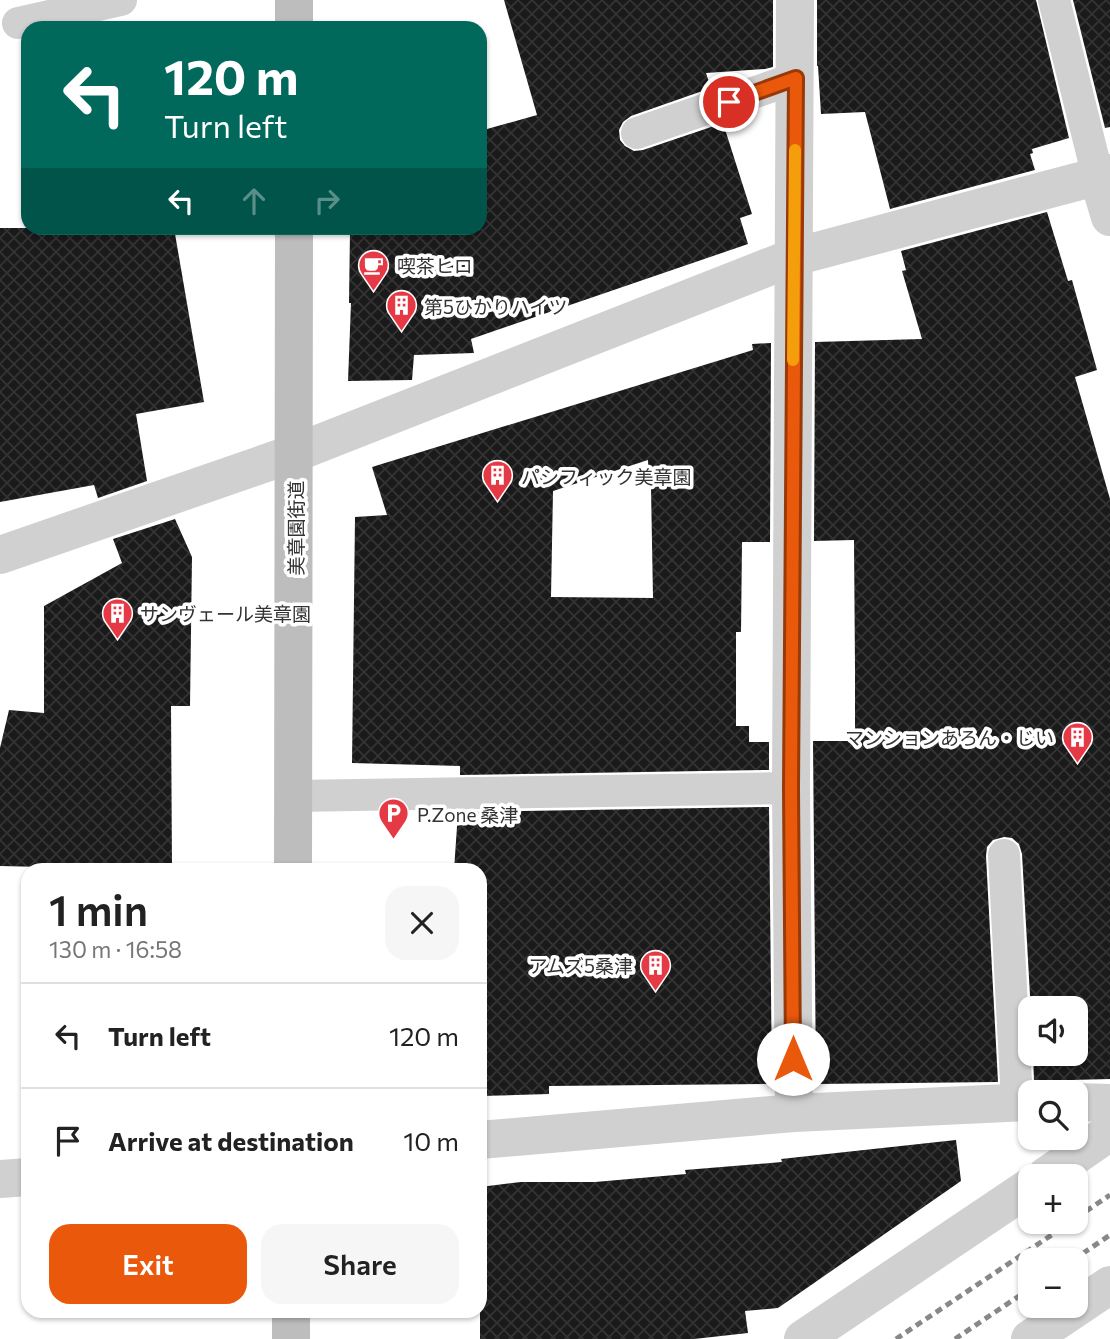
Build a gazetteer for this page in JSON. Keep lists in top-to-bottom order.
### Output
{
  "streets": {
    "street": ["美章園街道"]
  },
  "places": {
    "cafe": ["喫茶ヒロ"],
    "building": [
      "第5ひかりハイツ",
      "パシフィック美章園",
      "サンヴェール美章園",
      "マンションあろん・じい",
      "アムズ5桑津"
    ],
    "parking": ["P.Zone 桑津"]
  },
  "page": {
    "turn": ["120 m", "Turn left"],
    "heading": ["1 min", "130 m · 16:58"],
    "list": [
      {
        "name": "Turn left",
        "value": "120 m"
      },
      {
        "name": "Arrive at destination",
        "value": "10 m"
      }
    ],
    "map_buttons": ["+", "−"],
    "buttons": ["Exit", "Share"]
  }
}
